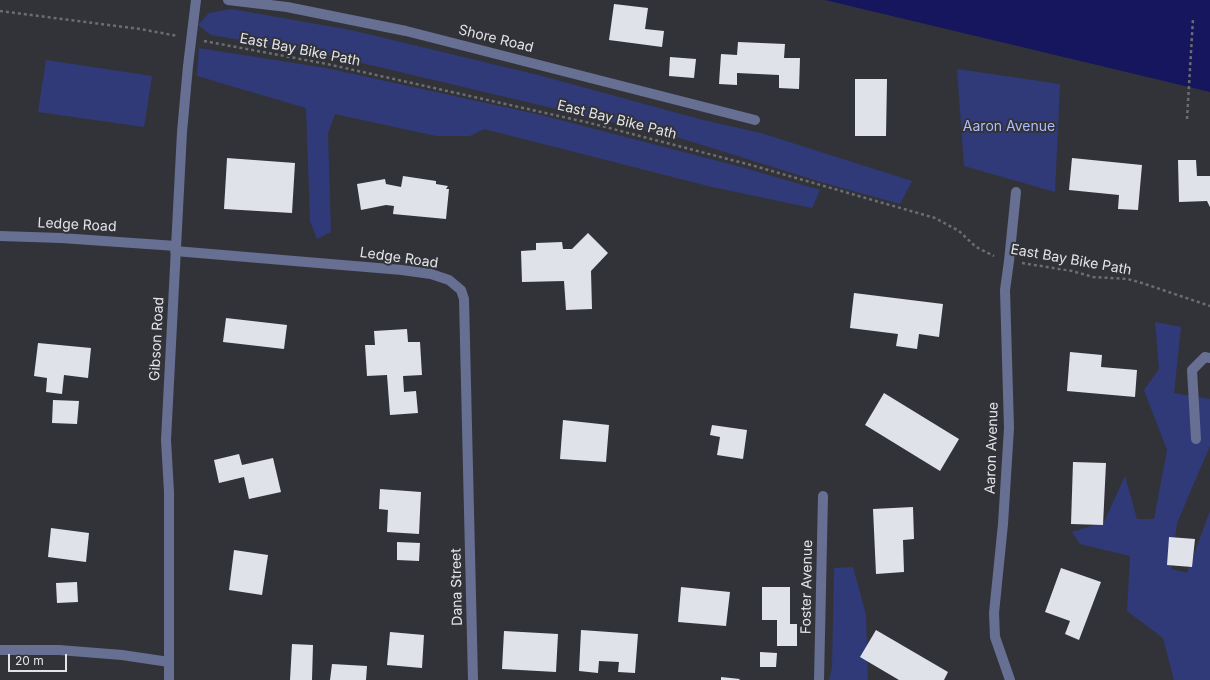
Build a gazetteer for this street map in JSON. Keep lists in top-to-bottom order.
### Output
{
  "streets": {
    "street": [
      "Shore Road",
      "Ledge Road",
      "Gibson Road",
      "Aaron Avenue",
      "Dana Street",
      "Foster Avenue"
    ],
    "path": ["East Bay Bike Path"]
  },
  "crossings": [
    ["East Bay Bike Path", "Gibson Road"],
    ["East Bay Bike Path", "Aaron Avenue"],
    ["Ledge Road", "Gibson Road"],
    ["Ledge Road", "Dana Street"]
  ],
  "parks": ["Aaron Avenue"],
  "scale_bar": "20 m"
}
